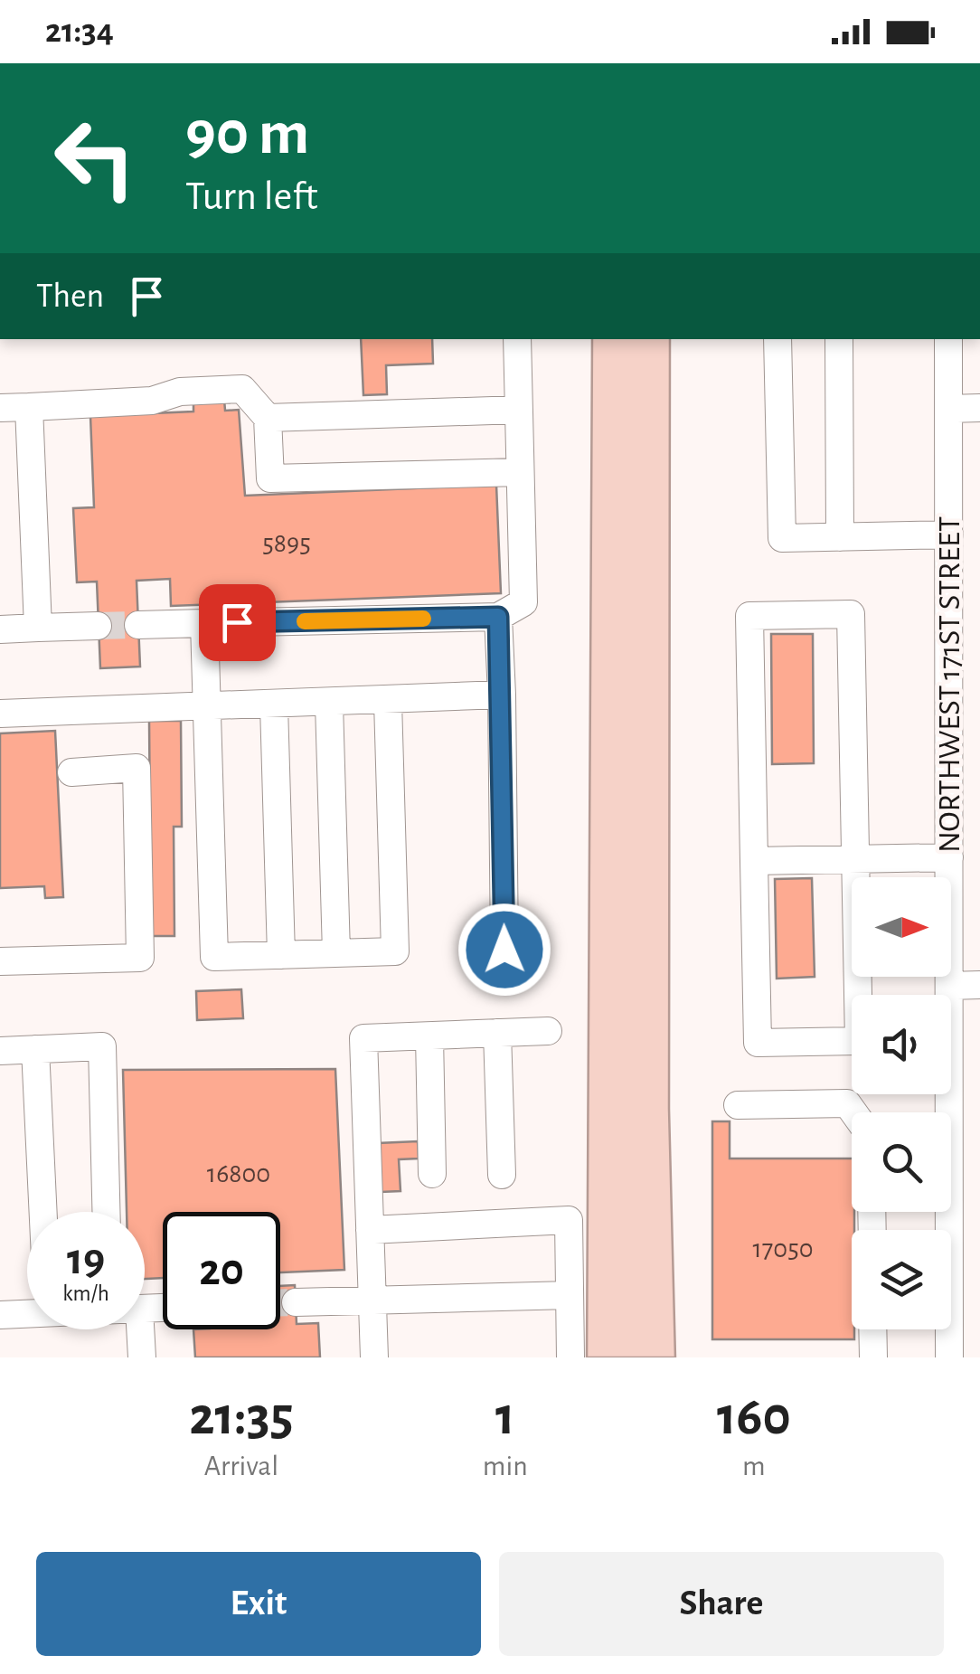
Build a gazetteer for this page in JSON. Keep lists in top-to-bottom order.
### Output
{
  "streets": {
    "street": ["NORTHWEST 171ST STREET"]
  },
  "house_numbers": ["5895", "16800", "17050"],
  "north": "right",
  "page": {
    "status": "21:34",
    "turn": ["90 m", "Turn left"],
    "then": "Then",
    "speed": "19 km/h",
    "limit": "20",
    "eta": [
      "21:35",
      "Arrival",
      "1",
      "min",
      "160",
      "m"
    ],
    "buttons": ["Exit", "Share"]
  }
}
